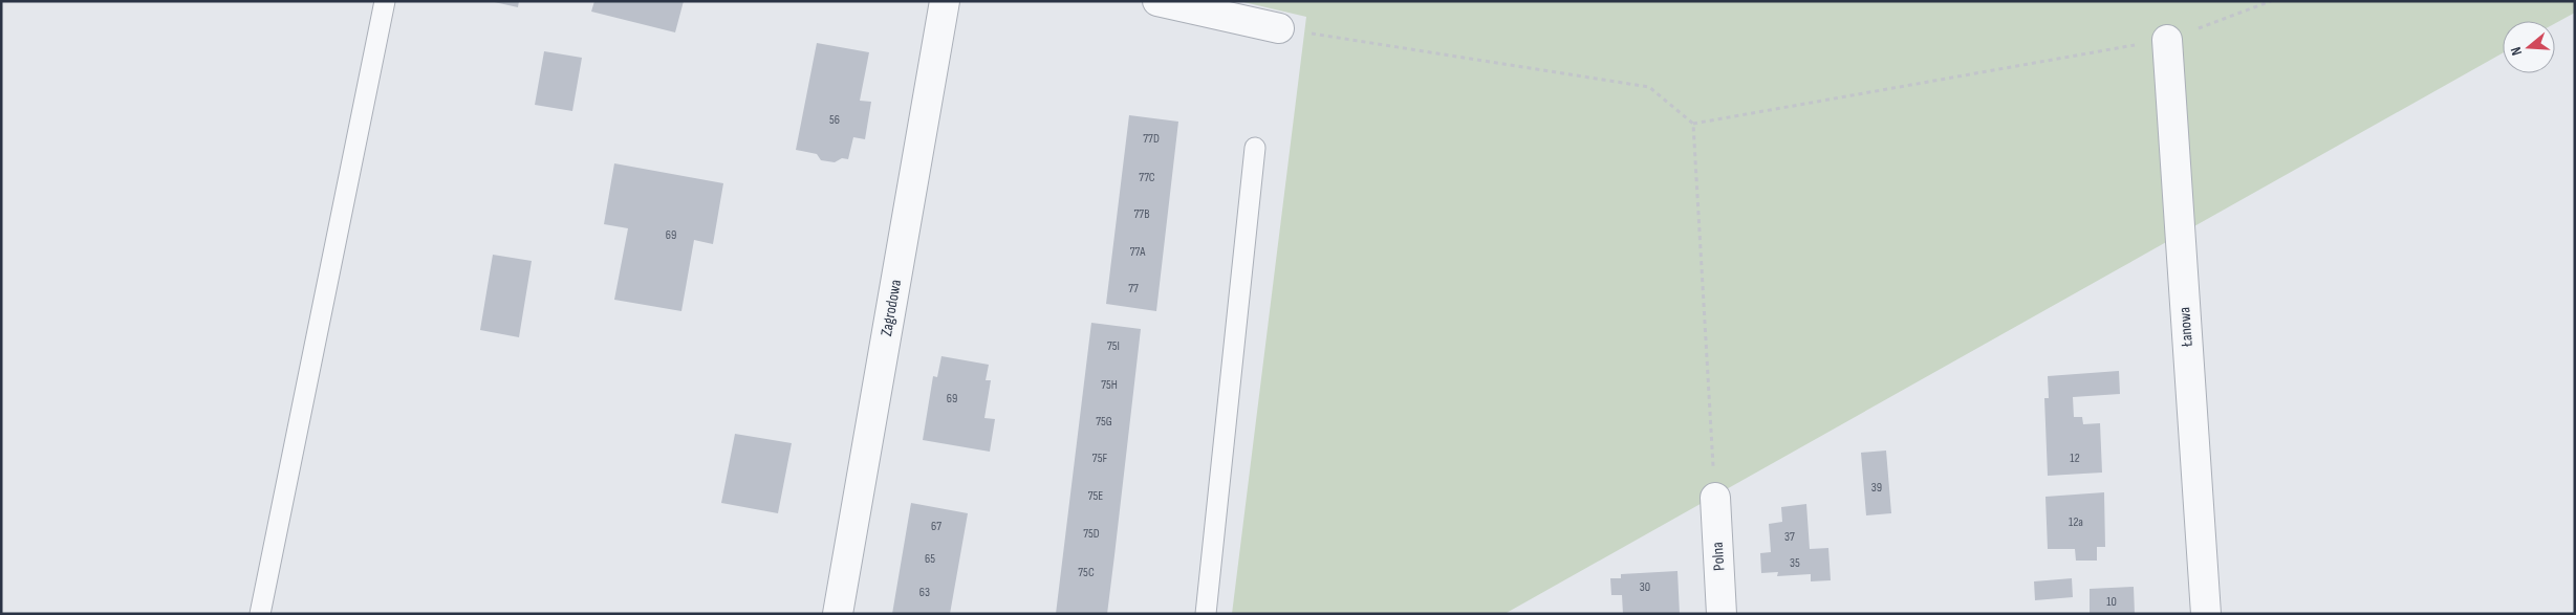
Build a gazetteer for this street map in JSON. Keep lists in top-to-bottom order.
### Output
{
  "streets": {
    "street": ["Zagrodowa", "Łanowa", "Polna"]
  },
  "house_numbers": [
    "56",
    "77D",
    "77C",
    "77B",
    "69",
    "77A",
    "77",
    "75I",
    "75H",
    "69",
    "75G",
    "75F",
    "12",
    "39",
    "75E",
    "12a",
    "67",
    "75D",
    "37",
    "65",
    "35",
    "75C",
    "30",
    "63",
    "10"
  ],
  "north": "left"
}
